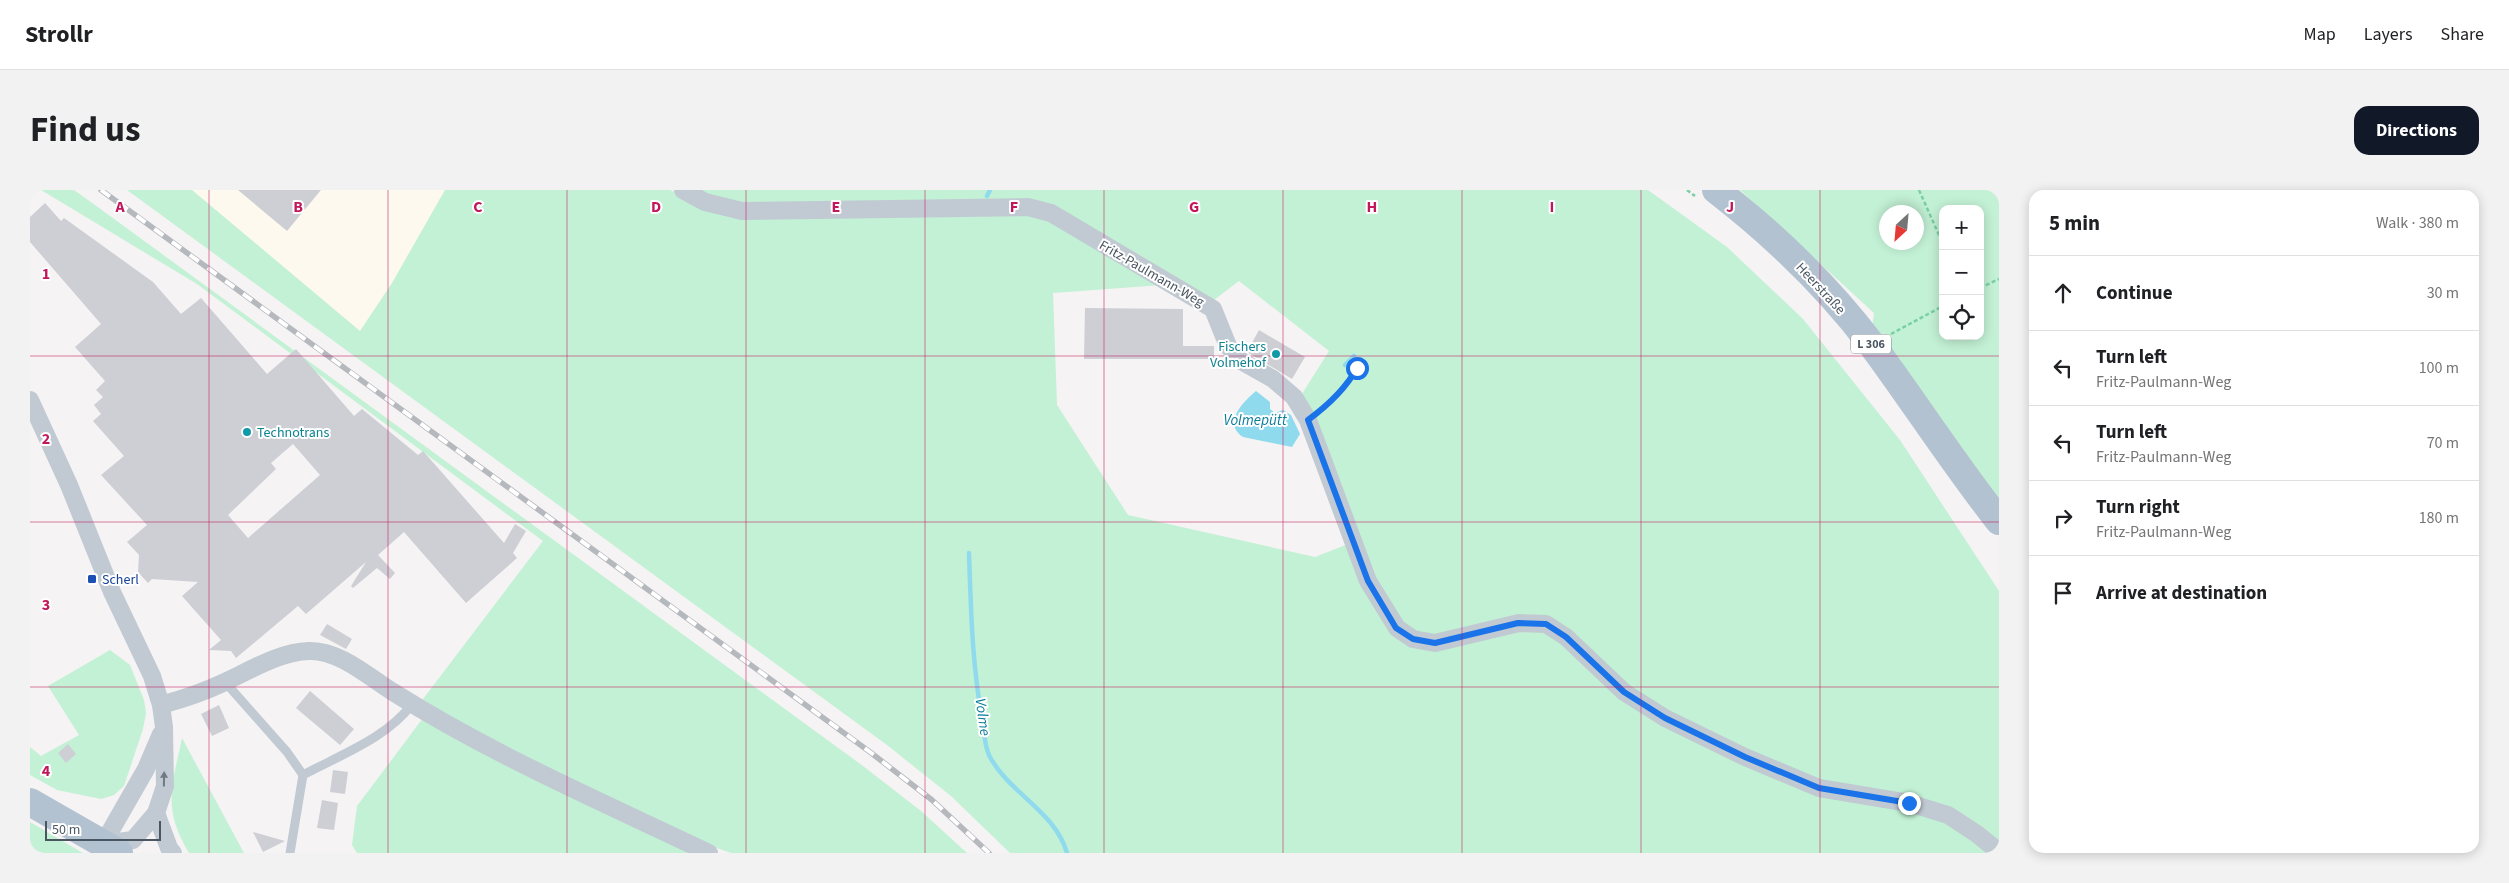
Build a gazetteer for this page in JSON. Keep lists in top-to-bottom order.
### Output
{
  "streets": {
    "main road": ["Heerstraße", "L 306"],
    "street": ["Fritz-Paulmann-Weg"]
  },
  "water": ["Volmepütt", "Volme"],
  "places": {
    "other": ["Fischers Volmehof", "Technotrans"],
    "transit": ["Scherl"]
  },
  "scale_bar": "50 m",
  "north": "bottom left",
  "page": {
    "header": "Strollr",
    "nav": ["Map", "Layers", "Share"],
    "title": "Find us",
    "buttons": "Directions",
    "heading": ["5 min", "Walk · 380 m"],
    "map_buttons": ["+", "−"],
    "list": [
      ["Continue", "30 m"],
      ["Turn left", "Fritz-Paulmann-Weg", "100 m"],
      ["Turn left", "Fritz-Paulmann-Weg", "70 m"],
      ["Turn right", "Fritz-Paulmann-Weg", "180 m"],
      "Arrive at destination"
    ],
    "scale": "50 m"
  },
  "grid": {
    "columns": [
      "A",
      "B",
      "C",
      "D",
      "E",
      "F",
      "G",
      "H",
      "I",
      "J"
    ],
    "rows": [
      "1",
      "2",
      "3",
      "4"
    ]
  }
}
